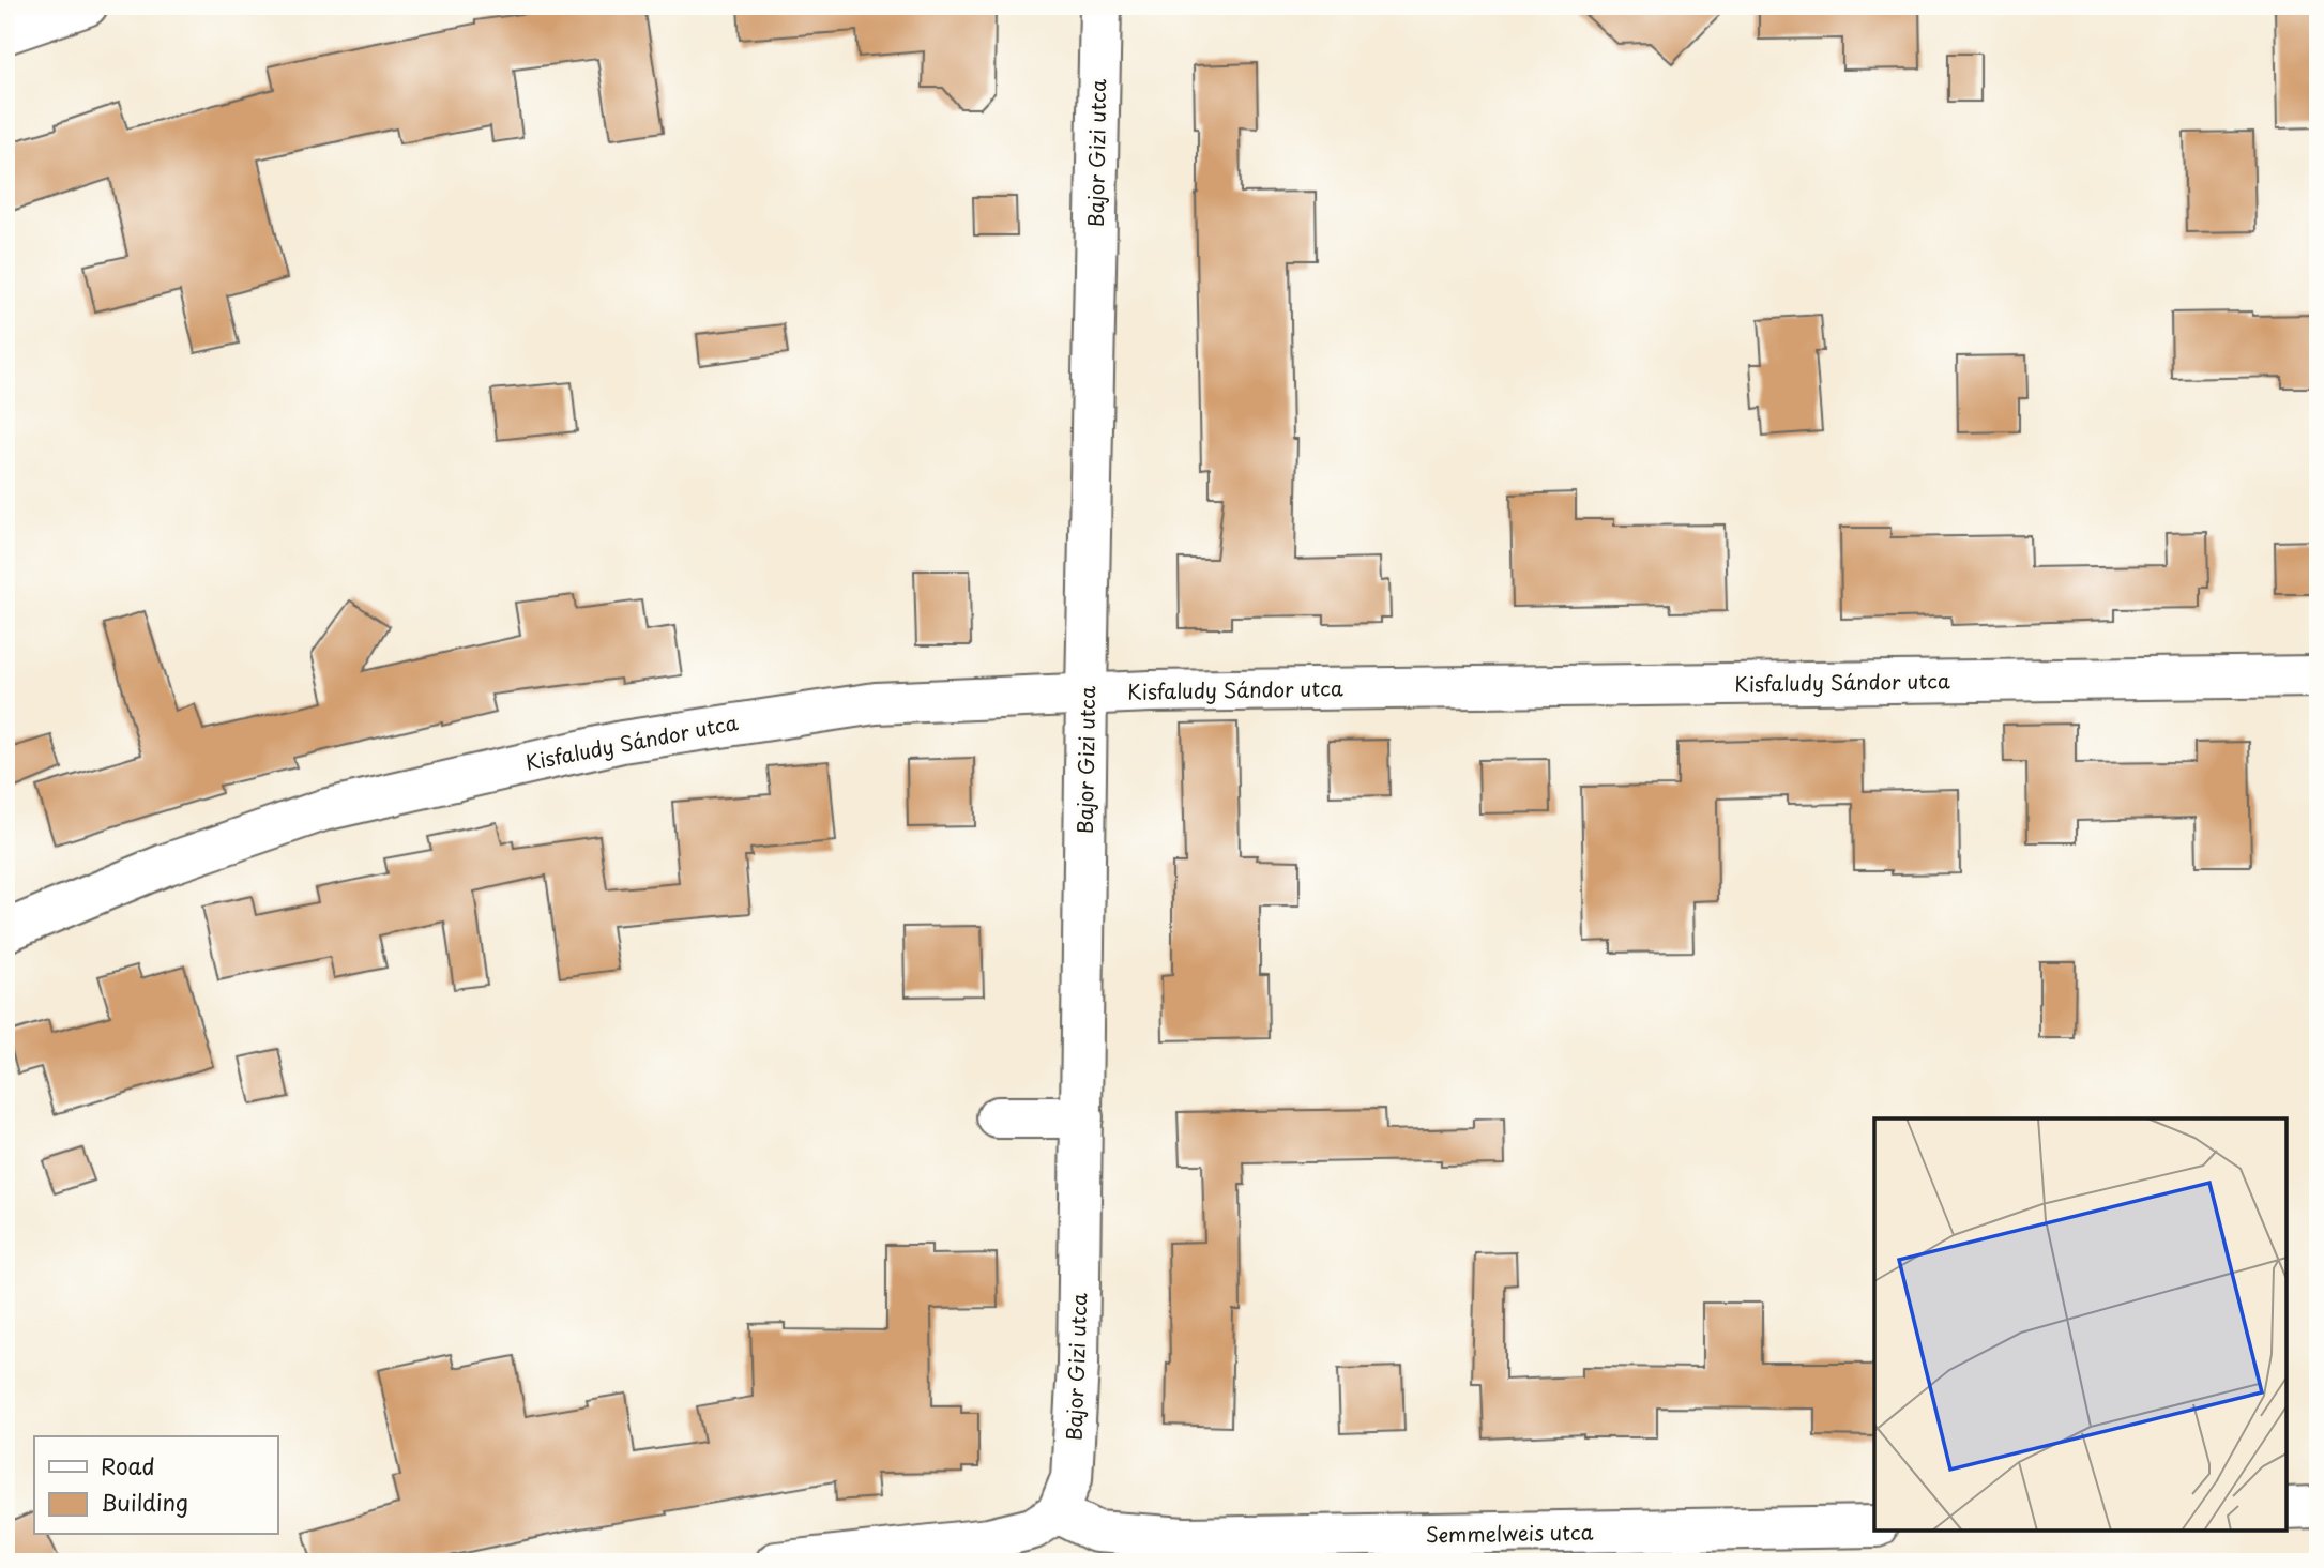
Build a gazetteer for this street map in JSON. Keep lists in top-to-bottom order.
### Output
{
  "streets": {
    "street": ["Bajor Gizi utca", "Kisfaludy Sándor utca", "Semmelweis utca"]
  },
  "crossings": [
    ["Bajor Gizi utca", "Kisfaludy Sándor utca"],
    ["Bajor Gizi utca", "Semmelweis utca"]
  ],
  "legend": ["Road", "Building"]
}
